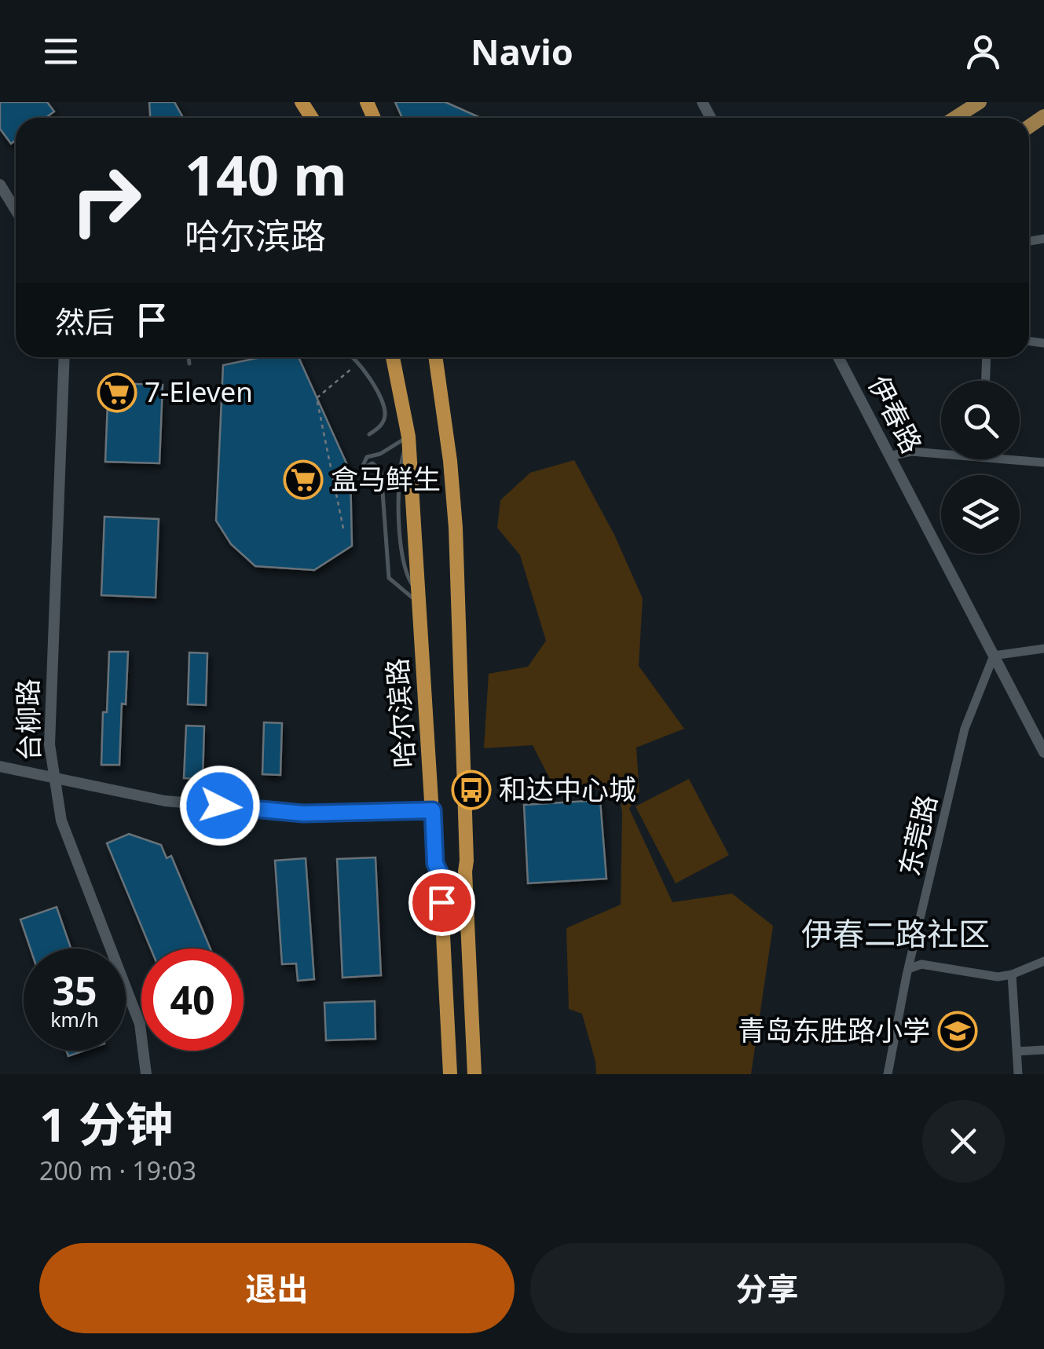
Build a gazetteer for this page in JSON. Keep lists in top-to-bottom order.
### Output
{
  "streets": {
    "highway": ["哈尔滨路"],
    "street": ["伊春路", "台柳路", "东莞路"]
  },
  "crossings": [
    ["伊春路", "东莞路"]
  ],
  "districts": ["伊春二路社区"],
  "places": {
    "supermarket": ["7-Eleven", "盒马鲜生"],
    "bus stop": ["和达中心城"],
    "school or university": ["青岛东胜路小学"]
  },
  "page": {
    "header": "Navio",
    "turn": ["140 m", "哈尔滨路"],
    "then": "然后",
    "speed": "35 km/h",
    "limit": "40",
    "heading": ["1 分钟", "200 m · 19:03"],
    "buttons": ["退出", "分享"]
  }
}
